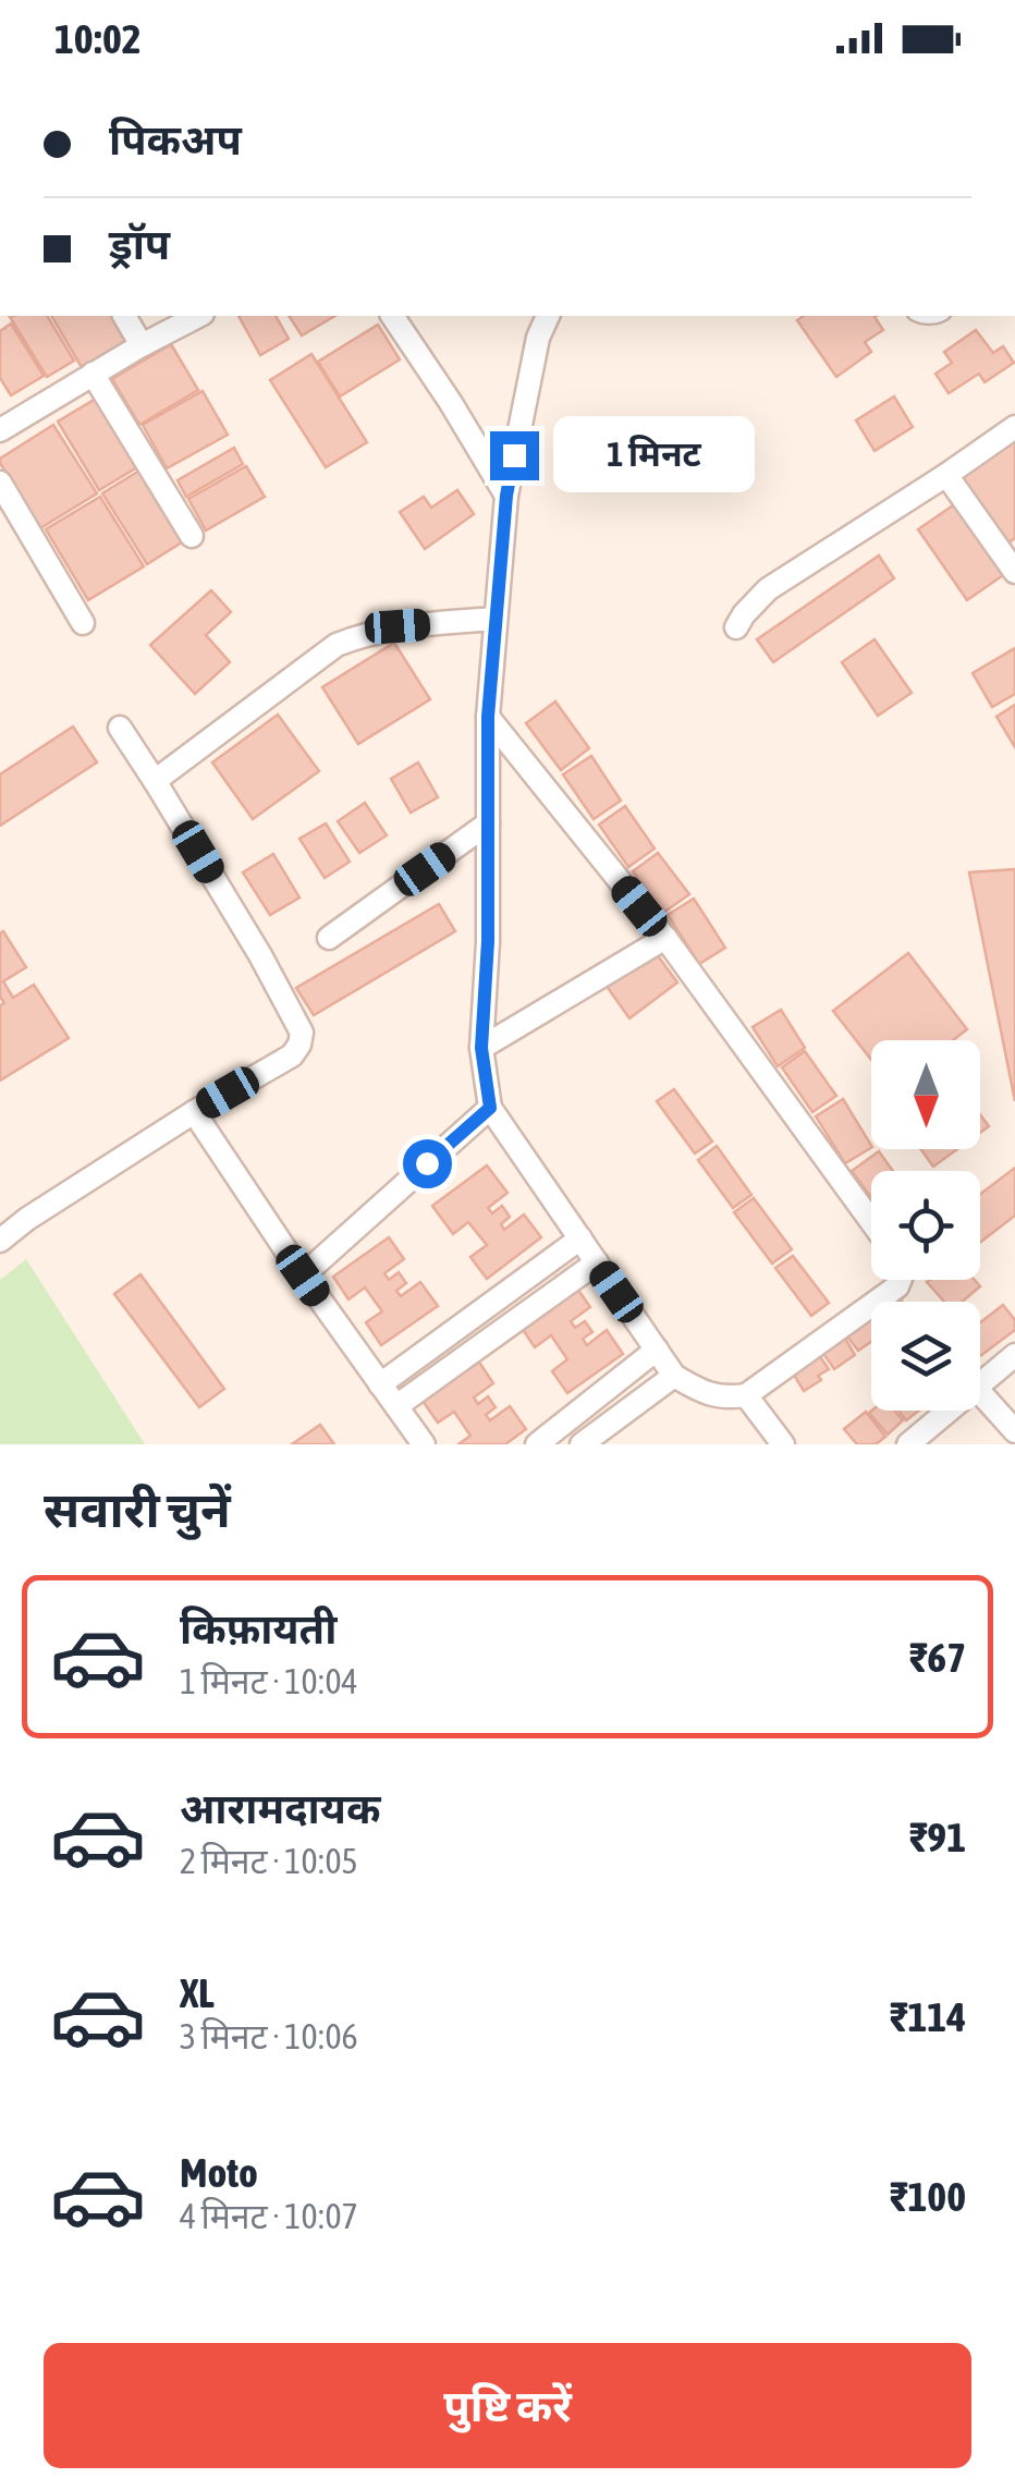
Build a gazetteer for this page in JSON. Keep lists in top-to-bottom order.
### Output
{
  "north": "bottom",
  "page": {
    "status": "10:02",
    "banner": ["पिकअप", "ड्रॉप"],
    "bubble": "1 मिनट",
    "heading": "सवारी चुनें",
    "list": [
      {
        "name": "किफ़ायती",
        "note": "1 मिनट · 10:04",
        "value": "₹67"
      },
      {
        "name": "आरामदायक",
        "note": "2 मिनट · 10:05",
        "value": "₹91"
      },
      {
        "name": "XL",
        "note": "3 मिनट · 10:06",
        "value": "₹114"
      },
      {
        "name": "Moto",
        "note": "4 मिनट · 10:07",
        "value": "₹100"
      }
    ],
    "buttons": "पुष्टि करें"
  }
}
